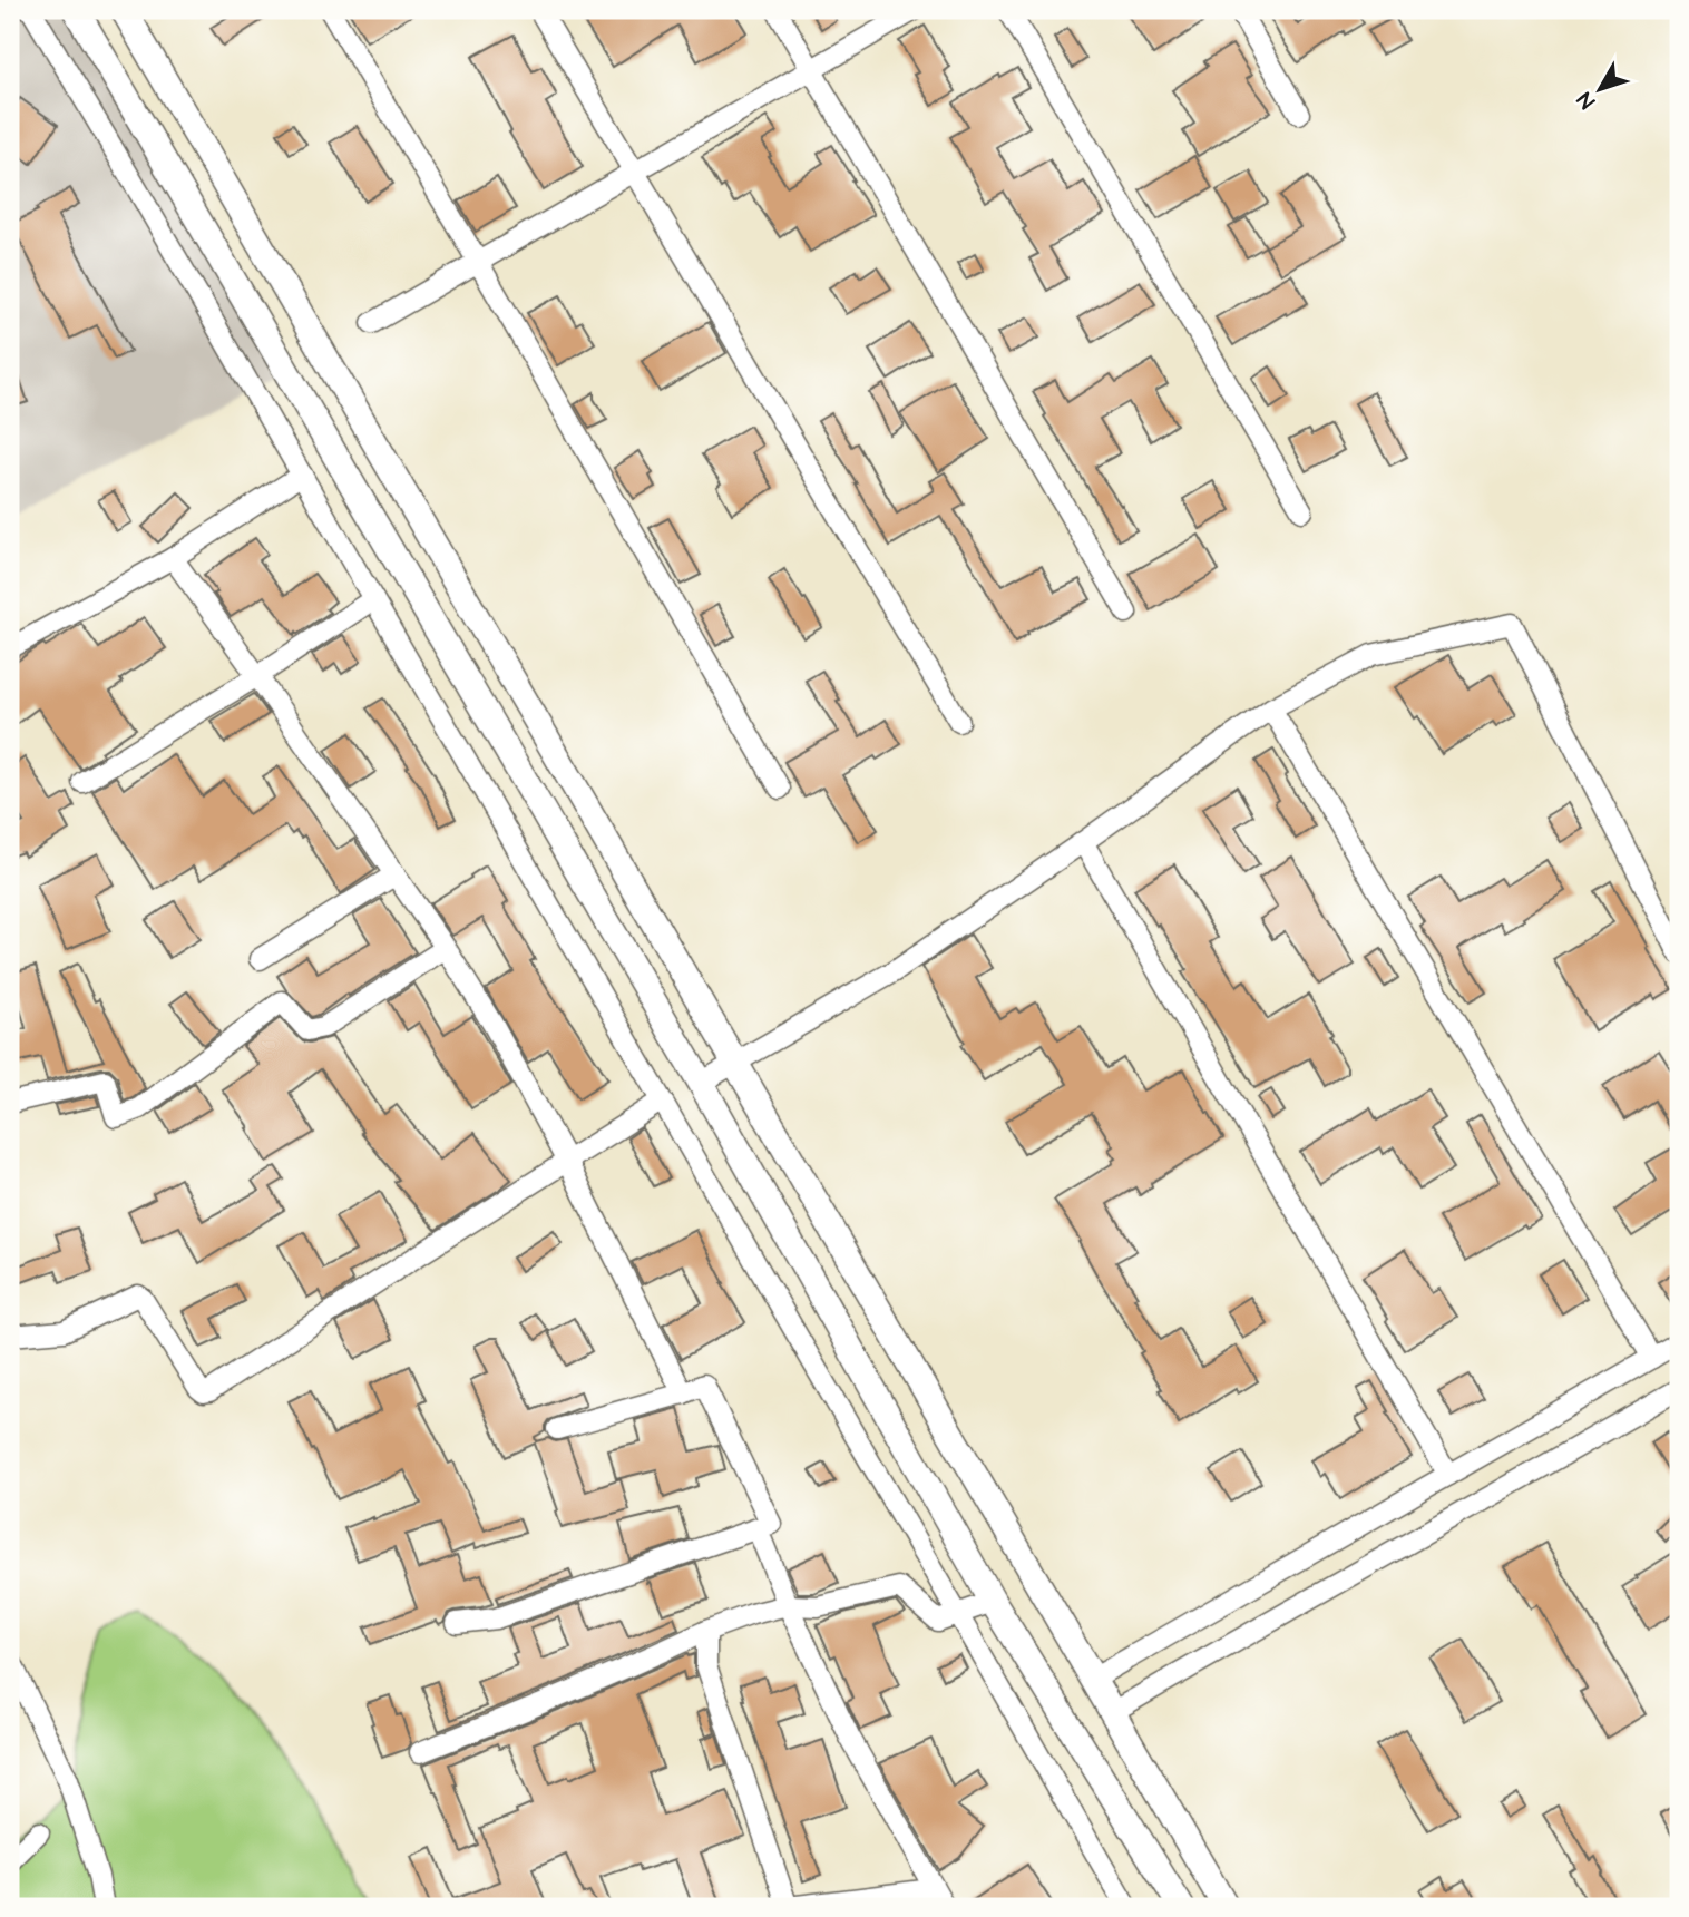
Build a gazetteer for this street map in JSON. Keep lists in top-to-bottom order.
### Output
{
  "north": "bottom left"
}
